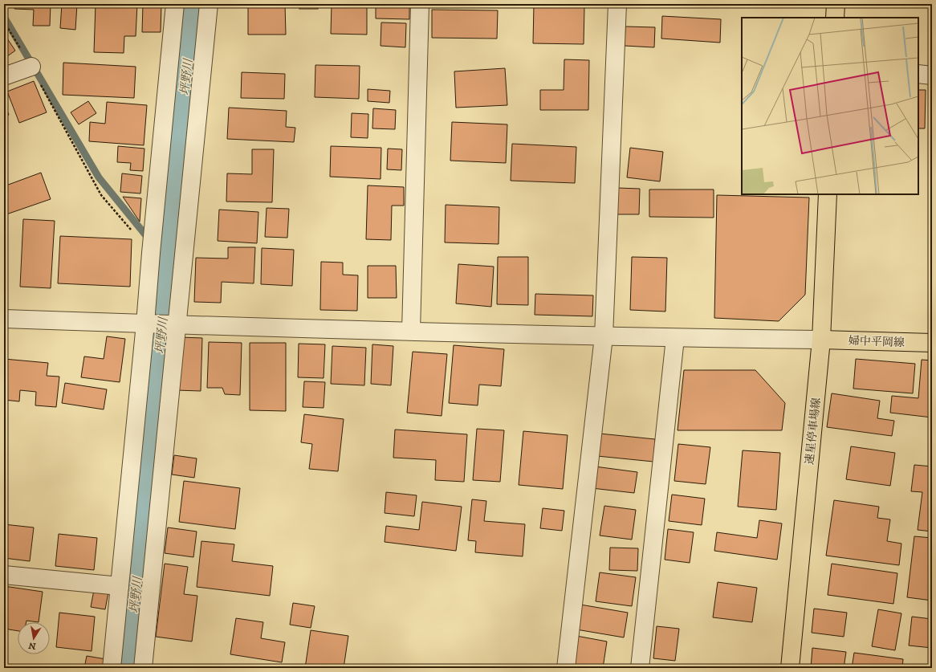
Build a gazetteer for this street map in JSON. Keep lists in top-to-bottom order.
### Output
{
  "streets": {
    "main road": ["婦中平岡線", "速星停車場線"]
  },
  "crossings": [
    ["婦中平岡線", "速星停車場線"]
  ],
  "water": ["坪野川"],
  "north": "bottom"
}
